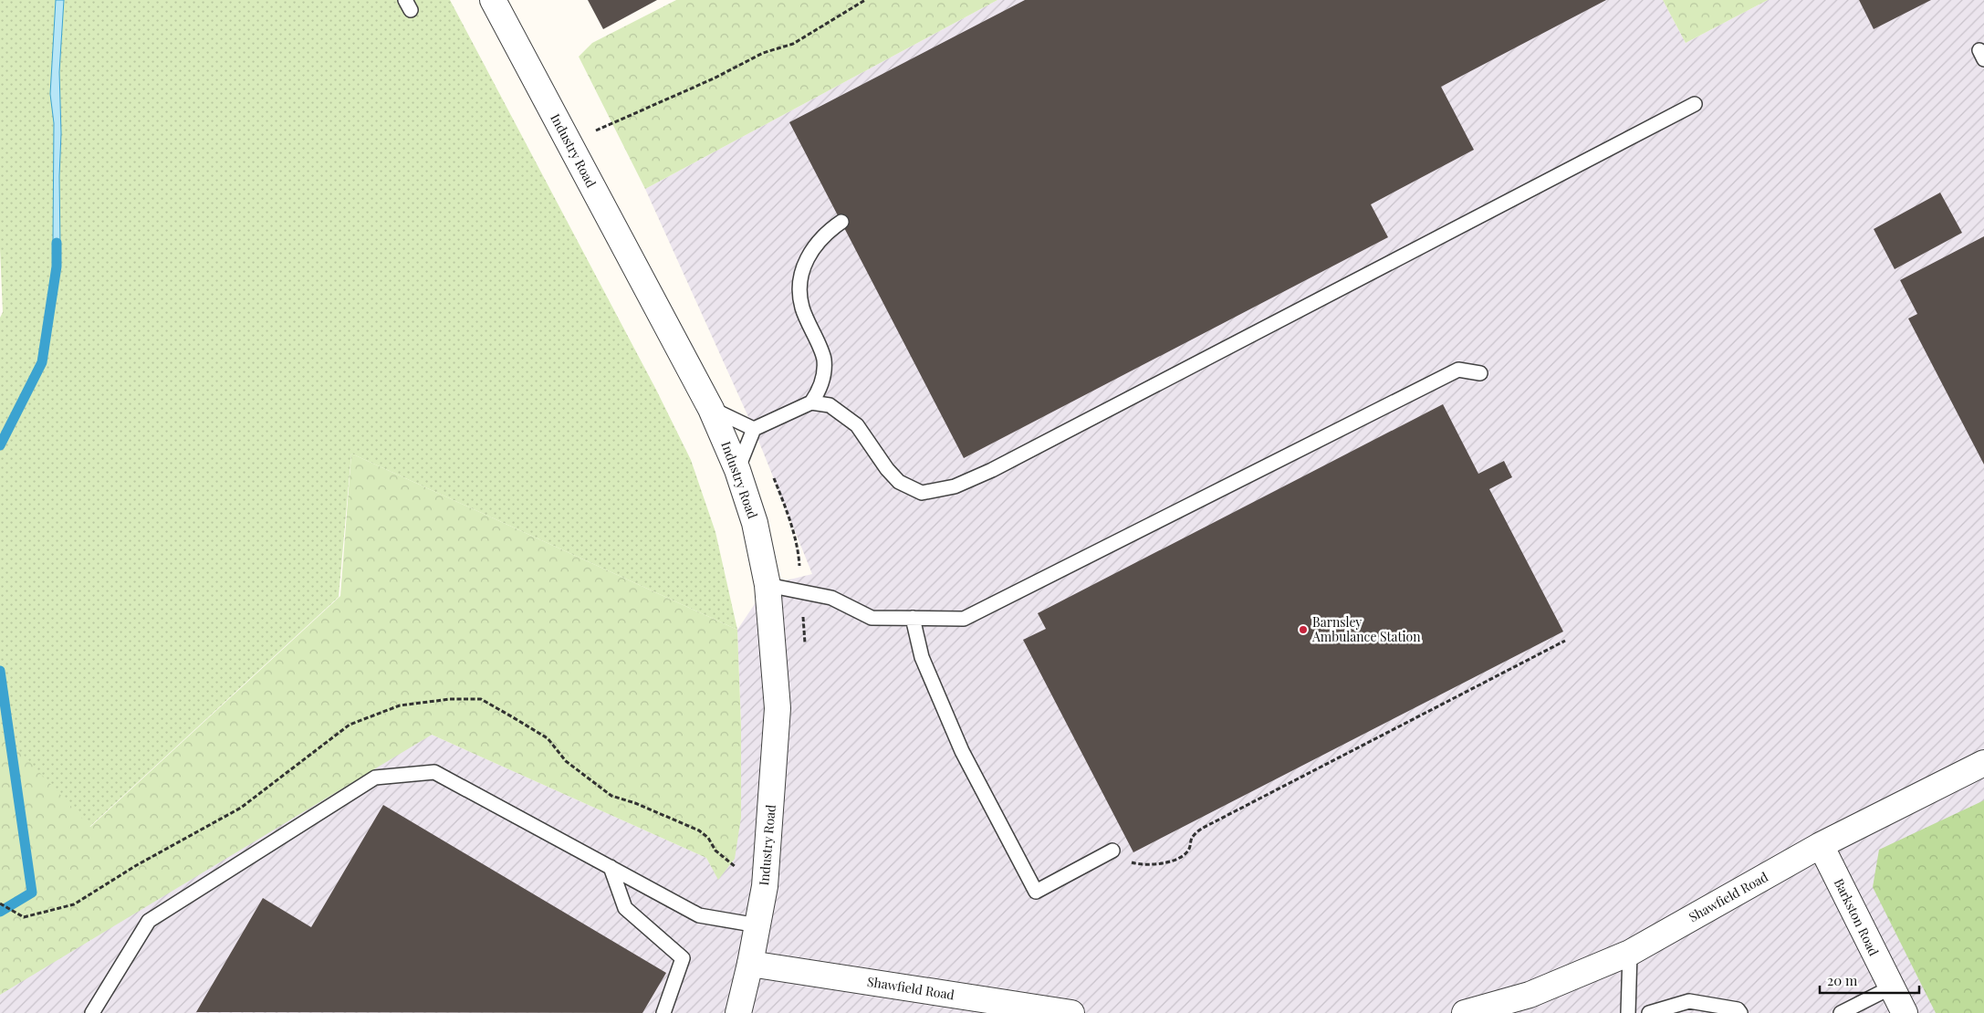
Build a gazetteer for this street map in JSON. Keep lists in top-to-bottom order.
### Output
{
  "streets": {
    "street": ["Industry Road", "Shawfield Road", "Barkston Road"]
  },
  "crossings": [
    ["Industry Road", "Shawfield Road"],
    ["Shawfield Road", "Barkston Road"]
  ],
  "places": ["Barnsley Ambulance Station"],
  "scale_bar": "20 m"
}
